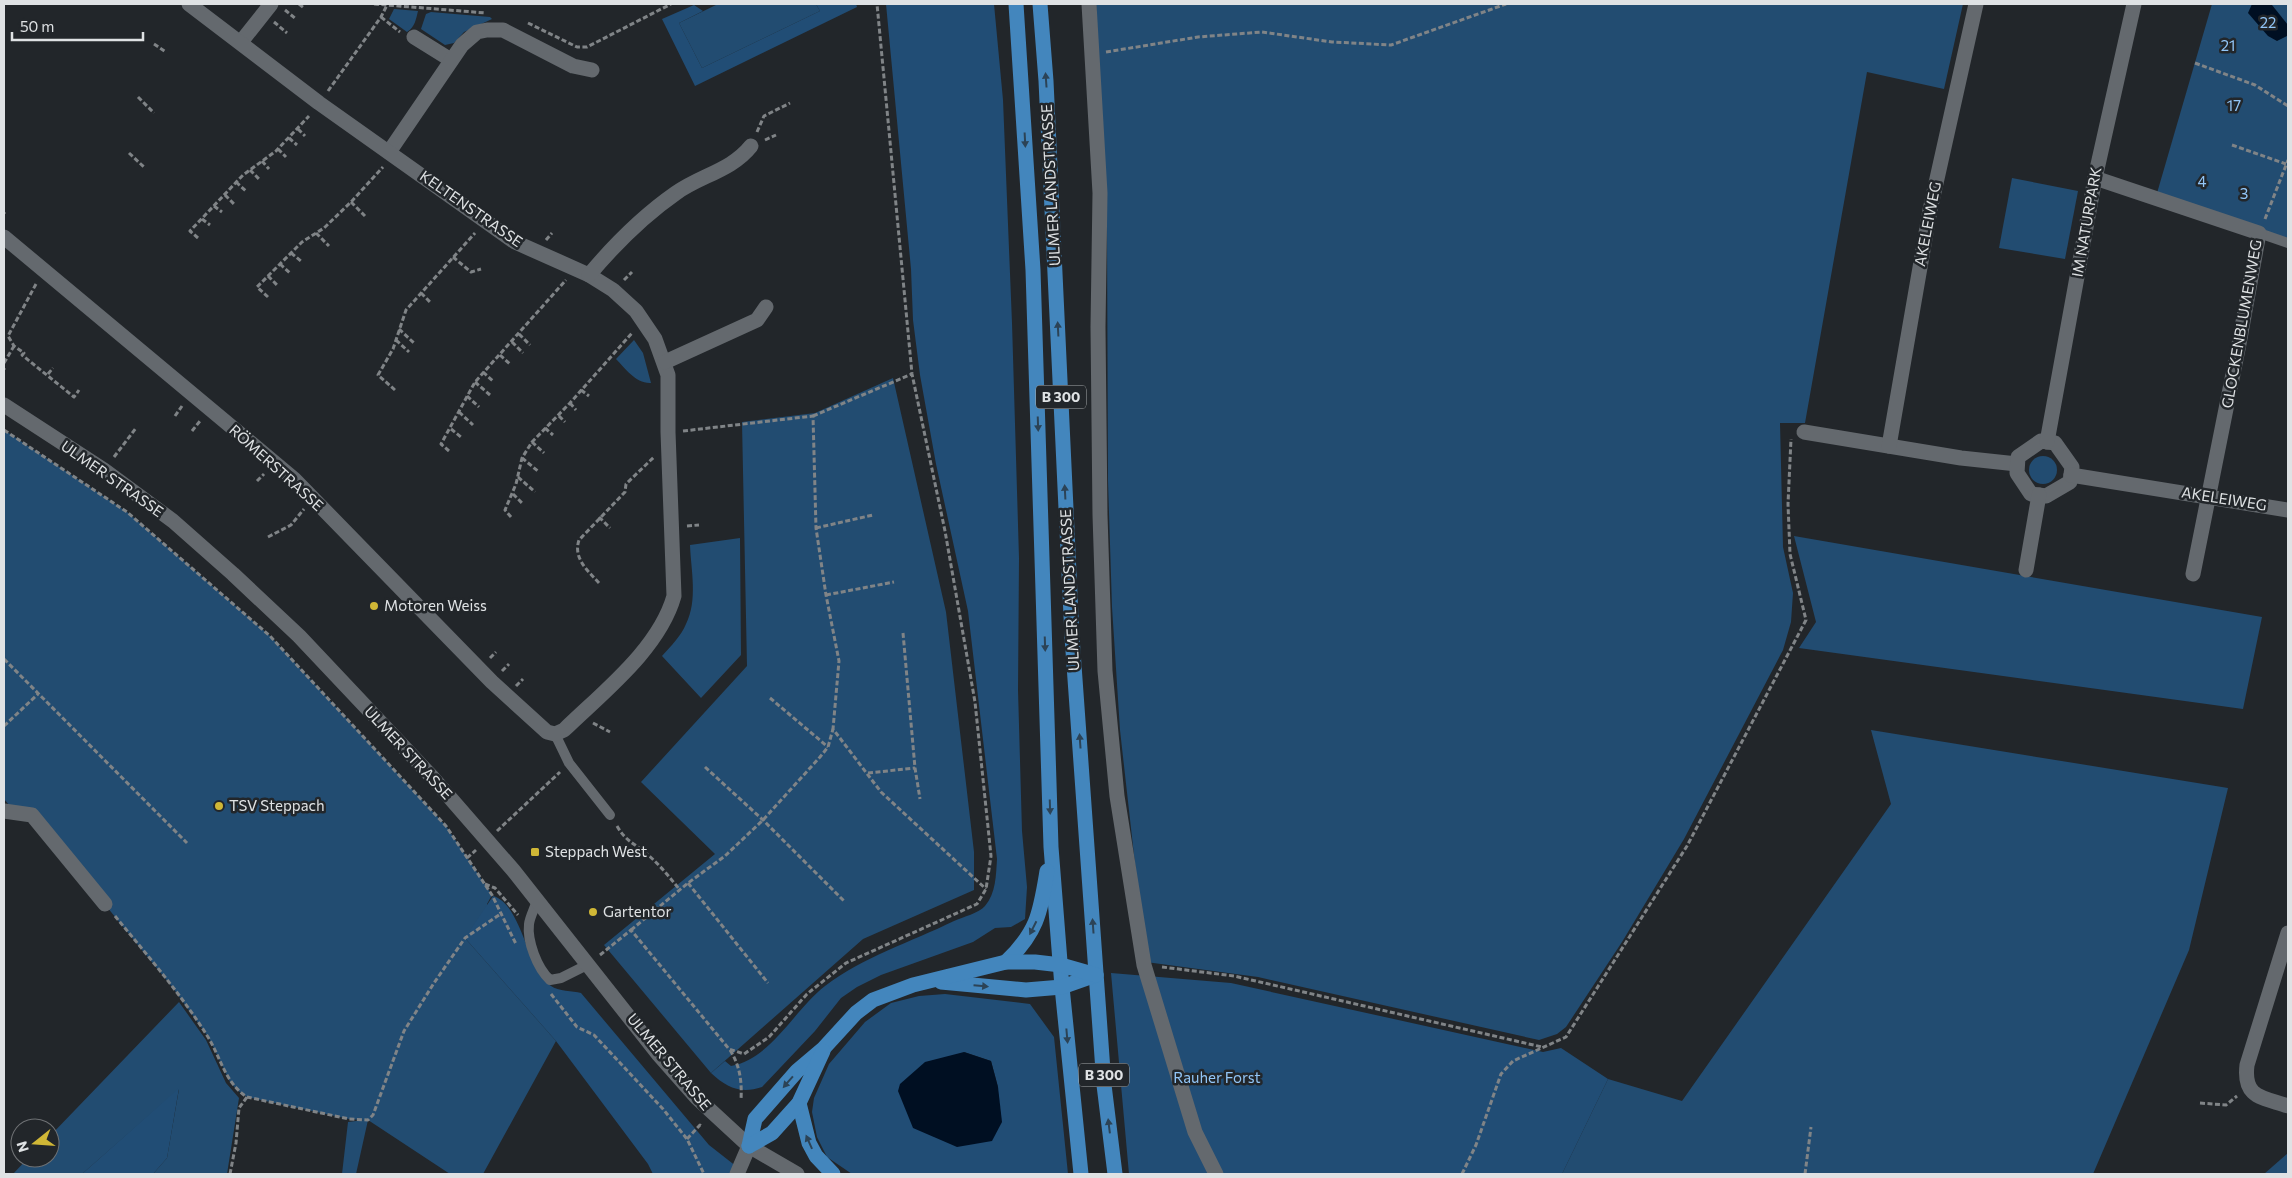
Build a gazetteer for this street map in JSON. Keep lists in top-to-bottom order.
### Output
{
  "streets": {
    "main road": ["ULMER LANDSTRASSE", "B 300"],
    "street": [
      "KELTENSTRASSE",
      "IM NATURPARK",
      "AKELEIWEG",
      "GLOCKENBLUMENWEG",
      "RÖMERSTRASSE",
      "ULMER STRASSE"
    ]
  },
  "crossings": [
    ["KELTENSTRASSE", "RÖMERSTRASSE"],
    ["IM NATURPARK", "AKELEIWEG"],
    ["IM NATURPARK", "GLOCKENBLUMENWEG"],
    ["AKELEIWEG", "GLOCKENBLUMENWEG"]
  ],
  "parks": [
    "22",
    "21",
    "17",
    "4",
    "3",
    "Rauher Forst"
  ],
  "places": {
    "other": ["Motoren Weiss", "TSV Steppach", "Gartentor"],
    "transit": ["Steppach West"]
  },
  "scale_bar": "50 m",
  "north": "left"
}
